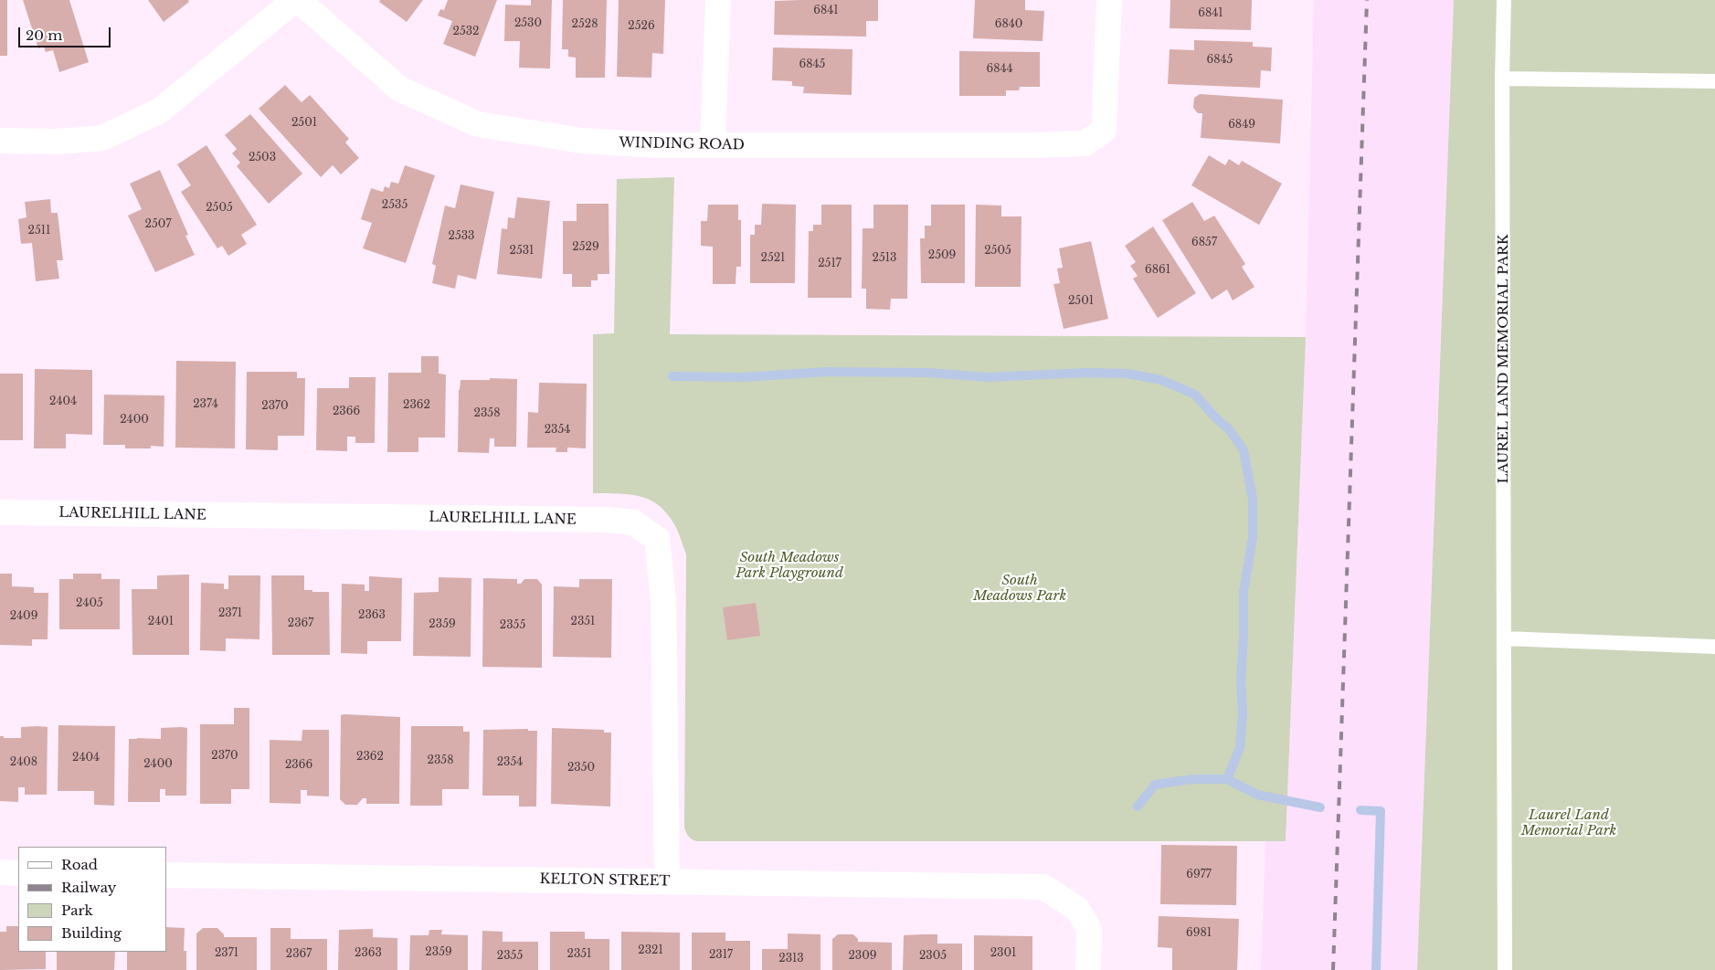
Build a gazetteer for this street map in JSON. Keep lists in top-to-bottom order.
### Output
{
  "streets": {
    "street": ["WINDING ROAD", "LAURELHILL LANE", "KELTON STREET"],
    "lane": ["LAUREL LAND MEMORIAL PARK"]
  },
  "crossings": [
    ["LAURELHILL LANE", "KELTON STREET"]
  ],
  "parks": ["South Meadows Park Playground", "South Meadows Park", "Laurel Land Memorial Park"],
  "house_numbers": [
    "6841",
    "6841",
    "2530",
    "2528",
    "6840",
    "2526",
    "2532",
    "6845",
    "6845",
    "6844",
    "2501",
    "6849",
    "2503",
    "2535",
    "2505",
    "2507",
    "2511",
    "2533",
    "6857",
    "2529",
    "2531",
    "2505",
    "2509",
    "2521",
    "2513",
    "2517",
    "6861",
    "2501",
    "2404",
    "2374",
    "2362",
    "2370",
    "2366",
    "2358",
    "2400",
    "2354",
    "2405",
    "2371",
    "2363",
    "2409",
    "2401",
    "2351",
    "2367",
    "2359",
    "2355",
    "2370",
    "2362",
    "2404",
    "2358",
    "2408",
    "2354",
    "2400",
    "2366",
    "2350",
    "6977",
    "6981",
    "2321",
    "2359",
    "2371",
    "2363",
    "2301",
    "2367",
    "2351",
    "2317",
    "2355",
    "2309",
    "2305",
    "2313"
  ],
  "legend": [
    "Road",
    "Railway",
    "Park",
    "Building"
  ],
  "scale_bar": "20 m"
}
